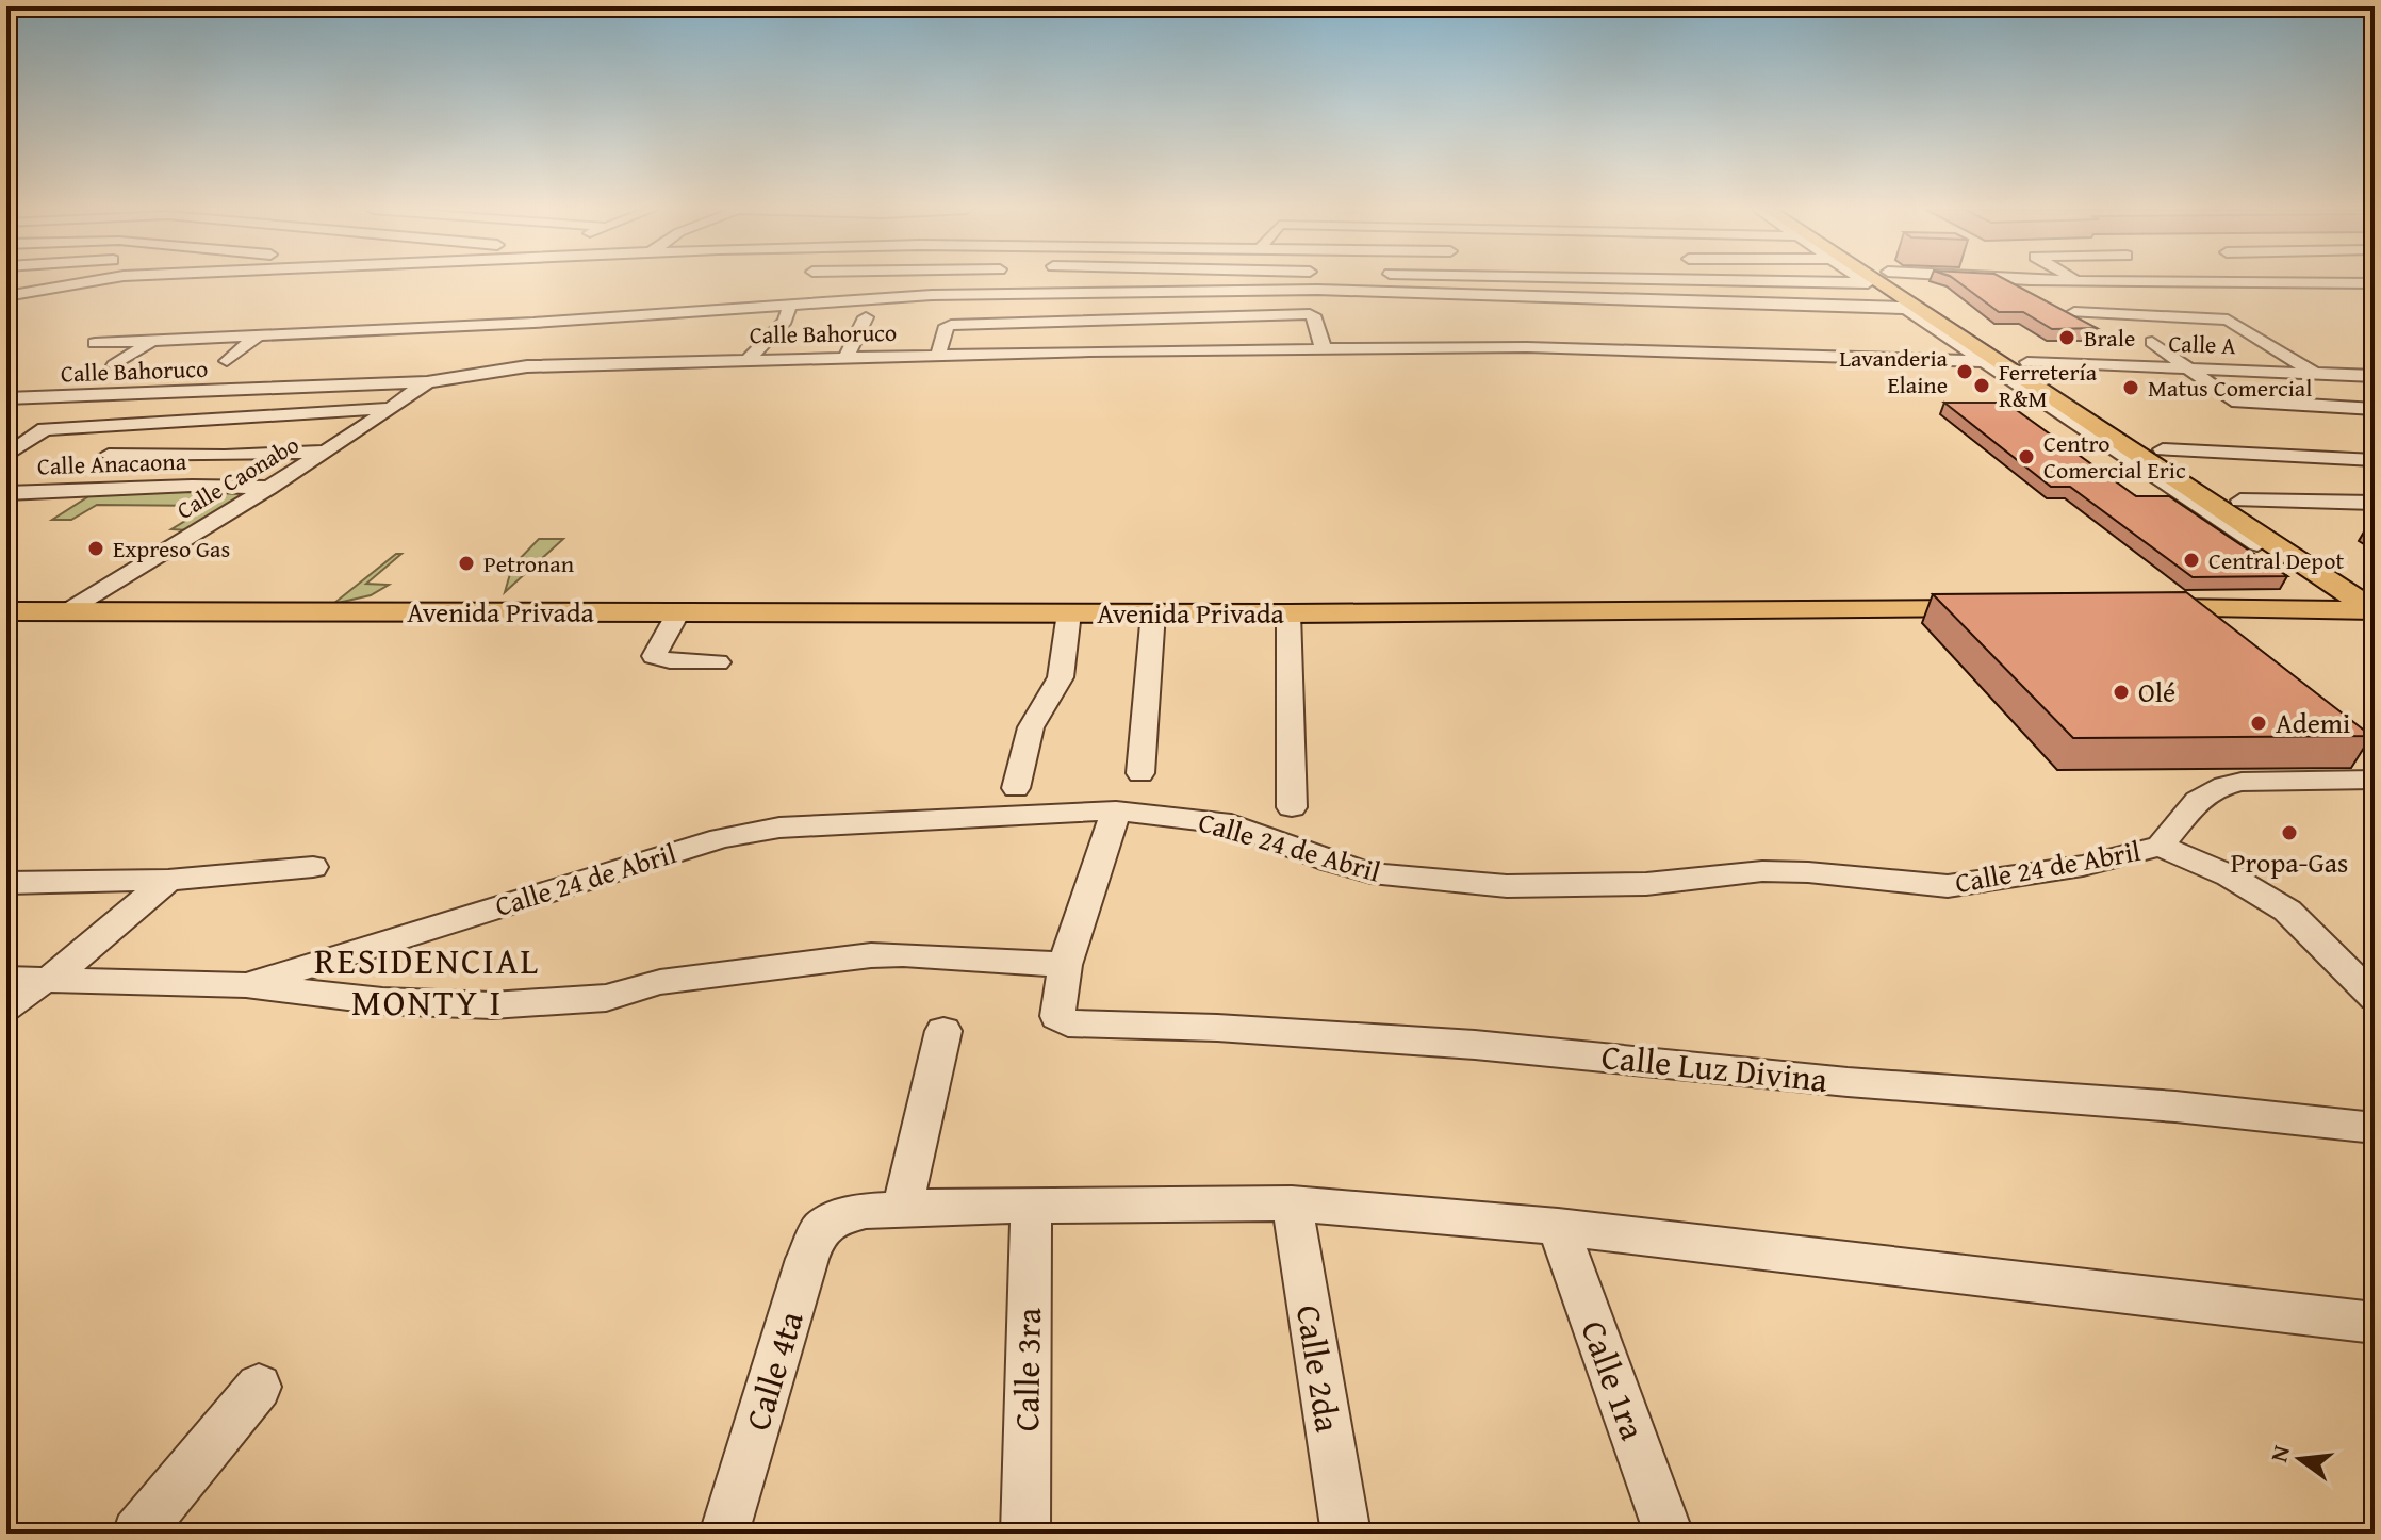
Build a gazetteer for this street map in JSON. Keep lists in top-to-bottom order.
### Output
{
  "streets": {
    "main road": ["Avenida Privada"],
    "street": [
      "Calle Bahoruco",
      "Calle A",
      "Calle Anacaona",
      "Calle Caonabo",
      "Calle 24 de Abril",
      "Calle Luz Divina",
      "Calle 2da",
      "Calle 3ra",
      "Calle 4ta",
      "Calle 1ra"
    ]
  },
  "crossings": [
    ["Calle Bahoruco", "Calle Caonabo"],
    ["Calle Anacaona", "Calle Caonabo"],
    ["Calle Caonabo", "Avenida Privada"]
  ],
  "districts": ["RESIDENCIAL MONTY I"],
  "places": [
    "Brale",
    "Lavanderia Elaine",
    "Ferretería R&M",
    "Matus Comercial",
    "Centro Comercial Eric",
    "Expreso Gas",
    "Central Depot",
    "Petronan",
    "Olé",
    "Ademi",
    "Propa-Gas"
  ],
  "north": "left"
}
